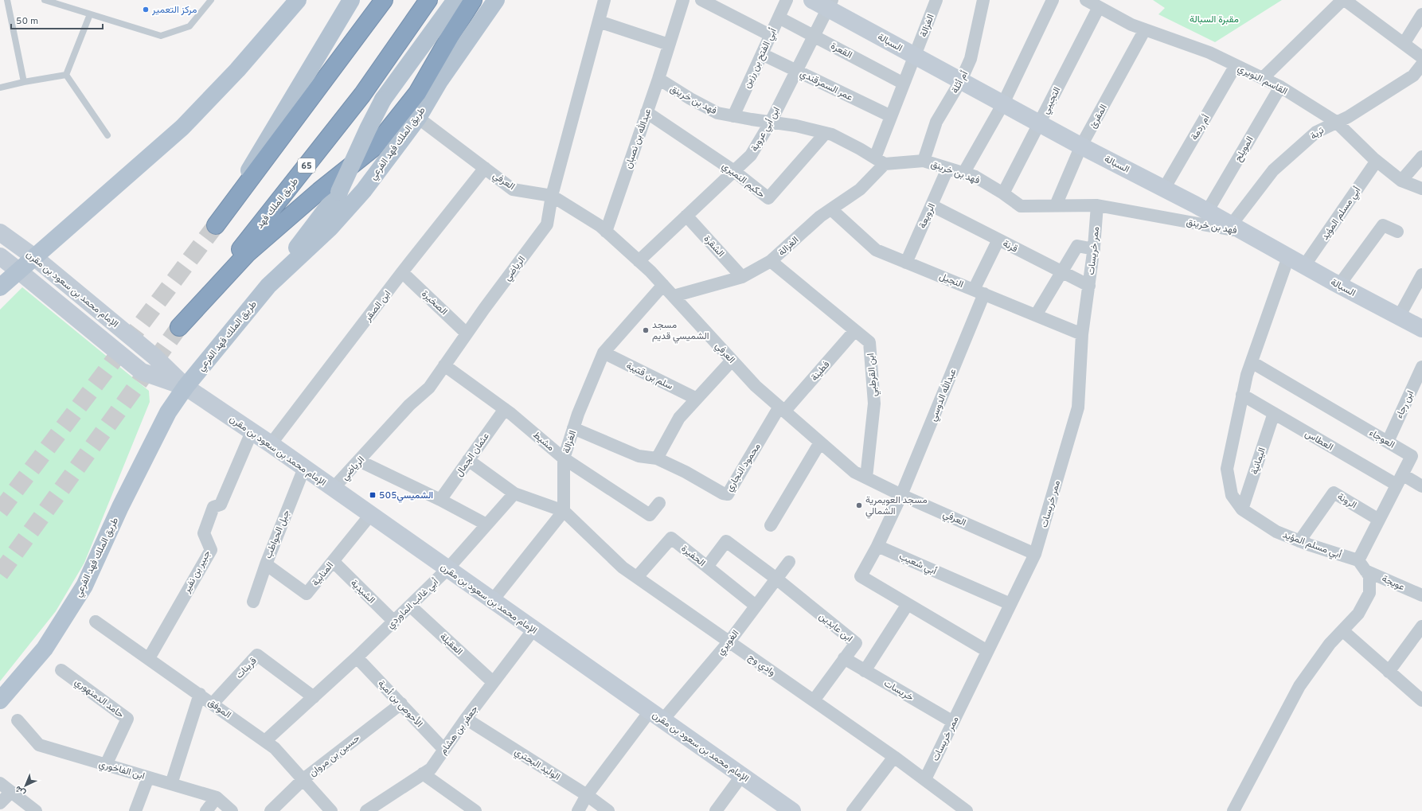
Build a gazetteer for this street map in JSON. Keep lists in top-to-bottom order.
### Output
{
  "streets": {
    "highway": ["65", "طريق الملك فهد"],
    "main road": ["طريق الملك فهد الفرعي"],
    "street": [
      "الغزالة",
      "السبالة",
      "القعرة",
      "أبي الفتح بن رزين",
      "القاسم النويري",
      "أم أثلة",
      "عمر السمرقندي",
      "فهد بن خرينق",
      "التجيبي",
      "المقرئ",
      "أم ردمة",
      "ابن أبي عروبة",
      "تربة",
      "عبدالله بن نصبان",
      "المويلح",
      "حكيم النميري",
      "العرفي",
      "أبي مسلم المؤيد",
      "الرويعة",
      "الشقرة",
      "قرنة",
      "ممر خريسات",
      "الرياضي",
      "النجيل",
      "الإمام محمد بن سعود بن مقرن",
      "الصخيرة",
      "ابن الصقر",
      "فطينة",
      "ابن القرطبي",
      "سلم بن قتيبة",
      "عبدالله الدوسي",
      "ابن رجاء",
      "العوجاء",
      "العطاس",
      "مشيط",
      "عثمان الجمال",
      "اليمانية",
      "محمود النجاري",
      "الرونة",
      "جبل الحواطب",
      "الحفيرة",
      "أبي شعيب",
      "جبير بن نفير",
      "المنابية",
      "عويجة",
      "الشيدية",
      "أبي غالب الماوردي",
      "ابن عابدين",
      "الغويري",
      "العقيلة",
      "وادي وج",
      "قرينات",
      "خريسات",
      "حامد الدمنهوري",
      "الأحوص بن أمية",
      "الموفق",
      "جعفر بن هشام",
      "حسين بن مروان",
      "الوليد البحتري",
      "ابن الفاخوري"
    ]
  },
  "crossings": [
    ["الغزالة", "السبالة"],
    ["الغزالة", "القعرة"],
    ["الغزالة", "عمر السمرقندي"],
    ["الغزالة", "فهد بن خرينق"],
    ["الغزالة", "العرفي"],
    ["الغزالة", "الشقرة"],
    ["الغزالة", "النجيل"],
    ["الغزالة", "ابن القرطبي"],
    ["الغزالة", "سلم بن قتيبة"],
    ["الغزالة", "مشيط"],
    ["الغزالة", "محمود النجاري"],
    ["الغزالة", "وادي وج"],
    ["السبالة", "أم أثلة"],
    ["السبالة", "فهد بن خرينق"],
    ["السبالة", "التجيبي"],
    ["السبالة", "المقرئ"],
    ["السبالة", "أم ردمة"],
    ["السبالة", "ابن أبي عروبة"],
    ["السبالة", "تربة"],
    ["السبالة", "المويلح"],
    ["السبالة", "أبي مسلم المؤيد"],
    ["القعرة", "أبي الفتح بن رزين"],
    ["القعرة", "ابن أبي عروبة"],
    ["أبي الفتح بن رزين", "عمر السمرقندي"],
    ["أبي الفتح بن رزين", "فهد بن خرينق"],
    ["القاسم النويري", "التجيبي"],
    ["القاسم النويري", "المقرئ"],
    ["القاسم النويري", "أم ردمة"],
    ["القاسم النويري", "تربة"],
    ["القاسم النويري", "المويلح"],
    ["القاسم النويري", "أبي مسلم المؤيد"],
    ["أم أثلة", "فهد بن خرينق"],
    ["عمر السمرقندي", "ابن أبي عروبة"],
    ["فهد بن خرينق", "التجيبي"],
    ["فهد بن خرينق", "المقرئ"],
    ["فهد بن خرينق", "ابن أبي عروبة"],
    ["فهد بن خرينق", "تربة"],
    ["فهد بن خرينق", "عبدالله بن نصبان"],
    ["فهد بن خرينق", "حكيم النميري"],
    ["فهد بن خرينق", "الرويعة"],
    ["فهد بن خرينق", "ممر خريسات"],
    ["ابن أبي عروبة", "حكيم النميري"],
    ["ابن أبي عروبة", "العرفي"],
    ["ابن أبي عروبة", "الشقرة"],
    ["عبدالله بن نصبان", "حكيم النميري"],
    ["عبدالله بن نصبان", "العرفي"],
    ["طريق الملك فهد الفرعي", "العرفي"],
    ["طريق الملك فهد الفرعي", "الإمام محمد بن سعود بن مقرن"],
    ["العرفي", "ممر خريسات"],
    ["العرفي", "الرياضي"],
    ["العرفي", "ابن الصقر"],
    ["العرفي", "فطينة"],
    ["العرفي", "ابن القرطبي"],
    ["العرفي", "عبدالله الدوسي"],
    ["العرفي", "محمود النجاري"],
    ["أبي مسلم المؤيد", "العوجاء"],
    ["أبي مسلم المؤيد", "العطاس"],
    ["أبي مسلم المؤيد", "اليمانية"],
    ["أبي مسلم المؤيد", "الرونة"],
    ["أبي مسلم المؤيد", "عويجة"],
    ["الرويعة", "قرنة"],
    ["الرويعة", "النجيل"],
    ["قرنة", "ممر خريسات"],
    ["قرنة", "عبدالله الدوسي"],
    ["ممر خريسات", "النجيل"],
    ["ممر خريسات", "أبي شعيب"],
    ["ممر خريسات", "وادي وج"],
    ["ممر خريسات", "خريسات"],
    ["الرياضي", "الإمام محمد بن سعود بن مقرن"],
    ["الرياضي", "الصخيرة"],
    ["الرياضي", "مشيط"],
    ["النجيل", "عبدالله الدوسي"],
    ["الإمام محمد بن سعود بن مقرن", "ابن الصقر"],
    ["الإمام محمد بن سعود بن مقرن", "جبل الحواطب"],
    ["الإمام محمد بن سعود بن مقرن", "جبير بن نفير"],
    ["الإمام محمد بن سعود بن مقرن", "المنابية"],
    ["الإمام محمد بن سعود بن مقرن", "أبي غالب الماوردي"],
    ["الإمام محمد بن سعود بن مقرن", "الغويري"],
    ["الإمام محمد بن سعود بن مقرن", "جعفر بن هشام"],
    ["الصخيرة", "ابن الصقر"],
    ["فطينة", "ابن القرطبي"],
    ["فطينة", "محمود النجاري"],
    ["ابن رجاء", "العوجاء"],
    ["العوجاء", "العطاس"],
    ["العوجاء", "الرونة"],
    ["العوجاء", "عويجة"],
    ["العطاس", "اليمانية"],
    ["مشيط", "عثمان الجمال"],
    ["جبل الحواطب", "المنابية"],
    ["الحفيرة", "الغويري"],
    ["الحفيرة", "وادي وج"],
    ["جبير بن نفير", "الموفق"],
    ["المنابية", "الشيدية"],
    ["الشيدية", "أبي غالب الماوردي"],
    ["أبي غالب الماوردي", "العقيلة"],
    ["أبي غالب الماوردي", "قرينات"],
    ["أبي غالب الماوردي", "الأحوص بن أمية"],
    ["أبي غالب الماوردي", "الموفق"],
    ["ابن عابدين", "الغويري"],
    ["ابن عابدين", "وادي وج"],
    ["ابن عابدين", "خريسات"],
    ["الغويري", "وادي وج"],
    ["الغويري", "الوليد البحتري"],
    ["العقيلة", "جعفر بن هشام"],
    ["قرينات", "الموفق"],
    ["حامد الدمنهوري", "ابن الفاخوري"],
    ["الأحوص بن أمية", "جعفر بن هشام"],
    ["الأحوص بن أمية", "حسين بن مروان"],
    ["الموفق", "حسين بن مروان"],
    ["جعفر بن هشام", "الوليد البحتري"]
  ],
  "parks": ["مقبرة السبالة"],
  "places": {
    "other": ["مركز التعمير", "مسجد الشميسي قديم", "مسجد العويمرية الشمالي"],
    "transit": ["الشميسي505"]
  },
  "scale_bar": "50 m",
  "north": "bottom left"
}
